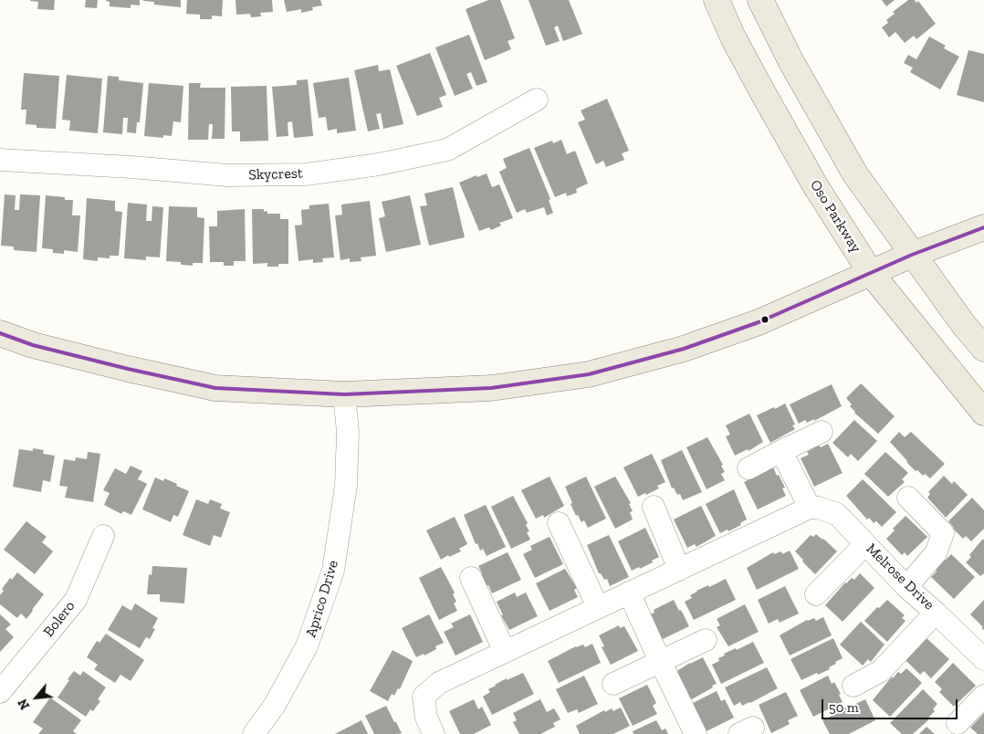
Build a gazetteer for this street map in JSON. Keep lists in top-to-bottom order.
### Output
{
  "streets": {
    "main road": ["Oso Parkway"],
    "street": [
      "Skycrest",
      "Melrose Drive",
      "Aprico Drive",
      "Bolero"
    ]
  },
  "scale_bar": "50 m",
  "north": "bottom left"
}
